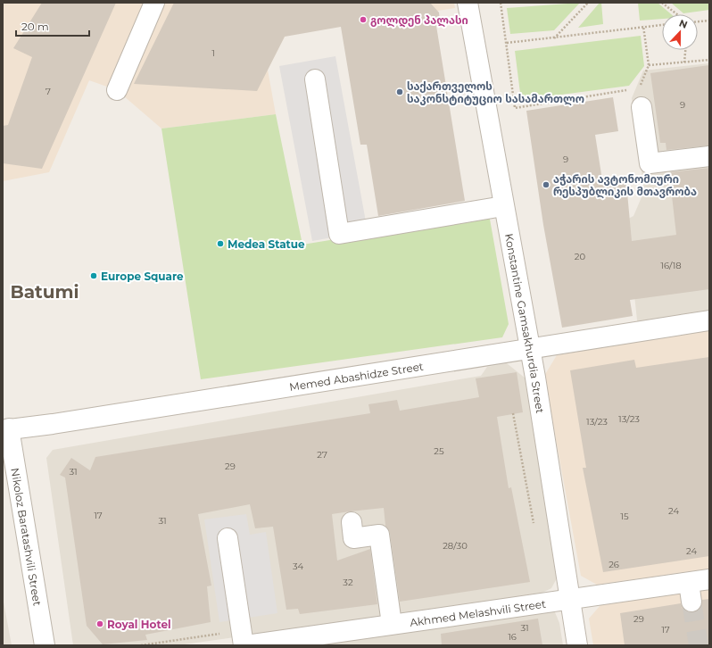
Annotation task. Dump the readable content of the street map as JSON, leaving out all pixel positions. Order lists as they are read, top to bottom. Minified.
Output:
{"streets":{"street":["Konstantine Gamsakhurdia Street","Memed Abashidze Street","Nikoloz Baratashvili Street","Akhmed Melashvili Street"]},"crossings":[["Konstantine Gamsakhurdia Street","Memed Abashidze Street"],["Konstantine Gamsakhurdia Street","Akhmed Melashvili Street"],["Memed Abashidze Street","Nikoloz Baratashvili Street"]],"districts":["Batumi"],"places":["გოლდენ პალასი","საქართველოს საკონსტიტუციო სასამართლო","აჭარის ავტონომიური რესპუბლიკის მთავრობა","Medea Statue","Europe Square","Royal Hotel"],"house_numbers":["1","7","9","9","20","16/18","13/23","13/23","25","27","29","31","24","17","15","31","28/30","24","26","34","32","29","31","17","16"],"scale_bar":"20 m","north":"top"}
